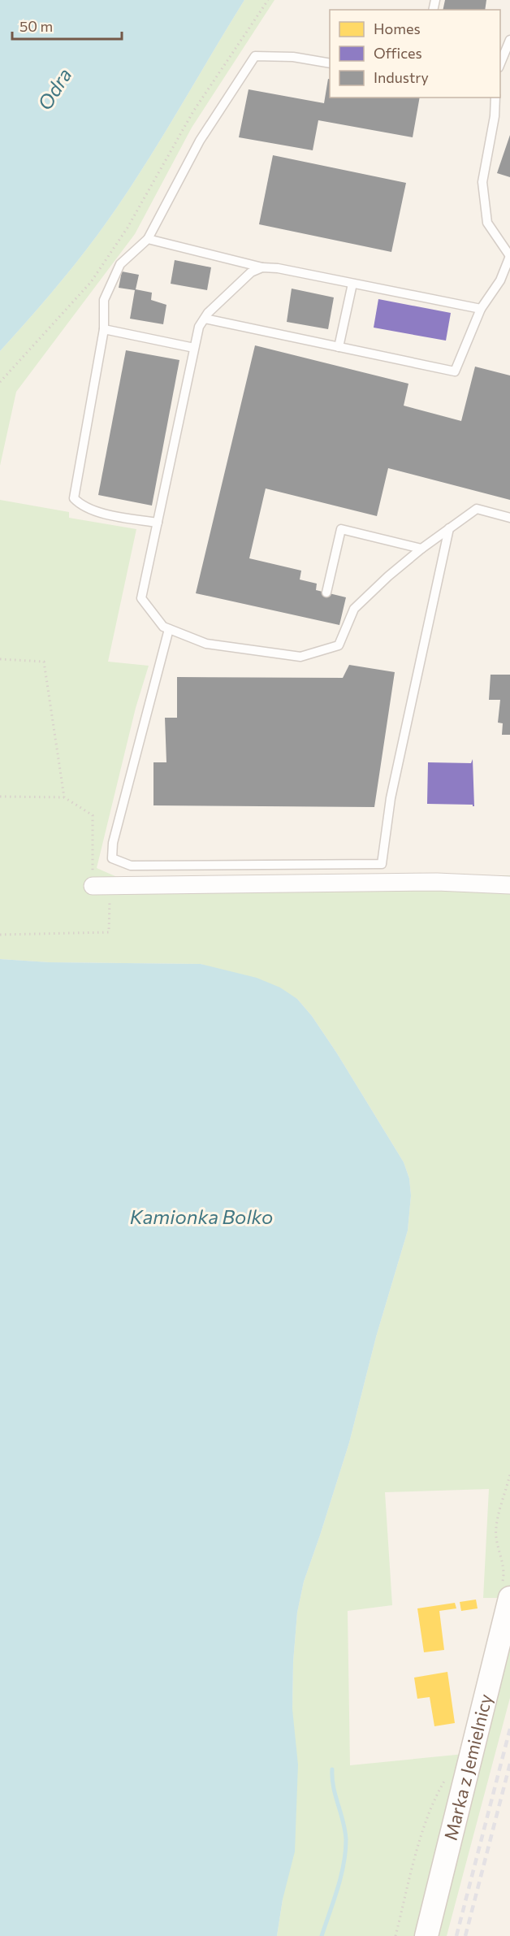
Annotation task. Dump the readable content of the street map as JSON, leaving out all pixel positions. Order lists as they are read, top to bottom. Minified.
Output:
{"streets":{"main road":["Marka z Jemielnicy"]},"water":["Odra","Kamionka Bolko"],"legend":["Homes","Offices","Industry"],"scale_bar":"50 m"}
